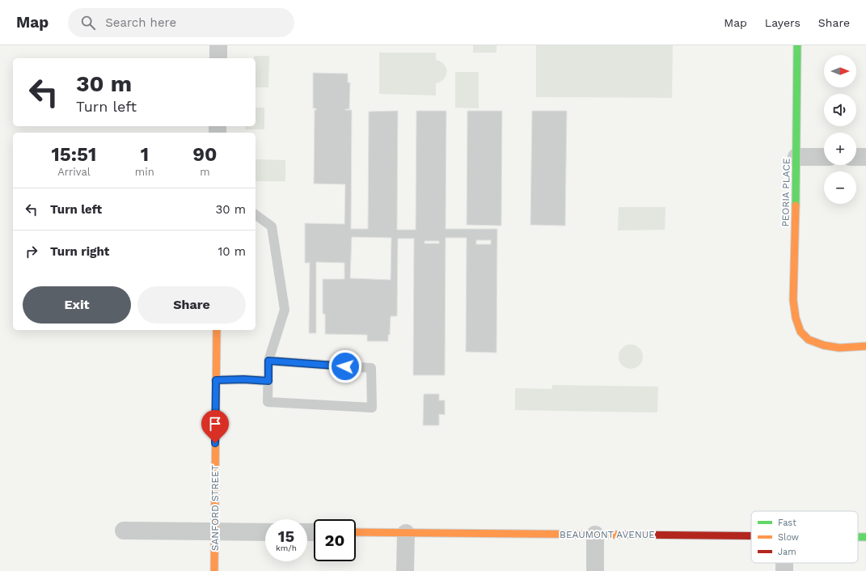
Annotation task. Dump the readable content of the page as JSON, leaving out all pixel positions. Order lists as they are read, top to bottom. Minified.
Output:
{"streets":{"street":["PEORIA PLACE","SANFORD STREET","BEAUMONT AVENUE"]},"legend":["Fast","Slow","Jam"],"north":"right","page":{"header":"Map","search":"Search here","nav":["Map","Layers","Share"],"map_buttons":["+","−"],"turn":["30 m","Turn left"],"eta":["15:51","Arrival","1","min","90","m"],"list":[{"name":"Turn left","value":"30 m"},{"name":"Turn right","value":"10 m"}],"buttons":["Exit","Share"],"speed":"15 km/h","limit":"20"}}
